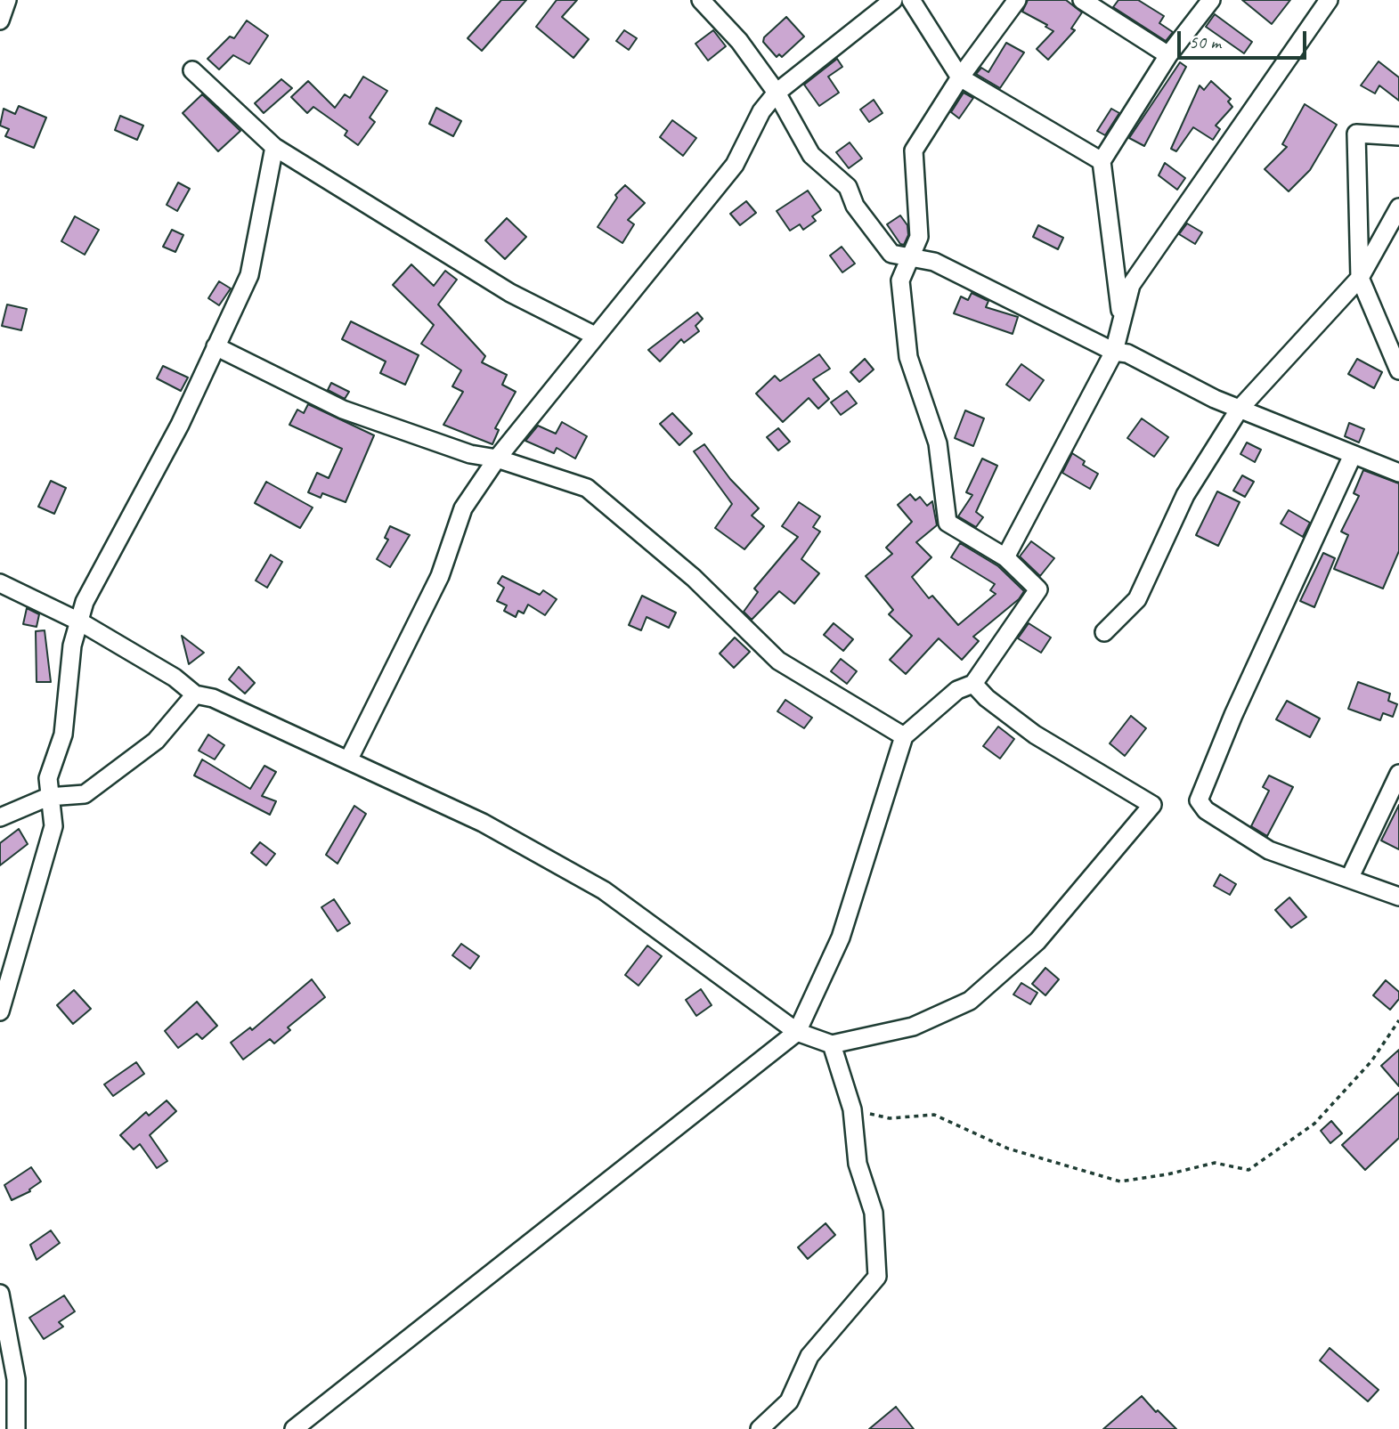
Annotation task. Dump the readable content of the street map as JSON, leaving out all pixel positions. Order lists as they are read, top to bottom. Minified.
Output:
{"scale_bar":"50 m"}
